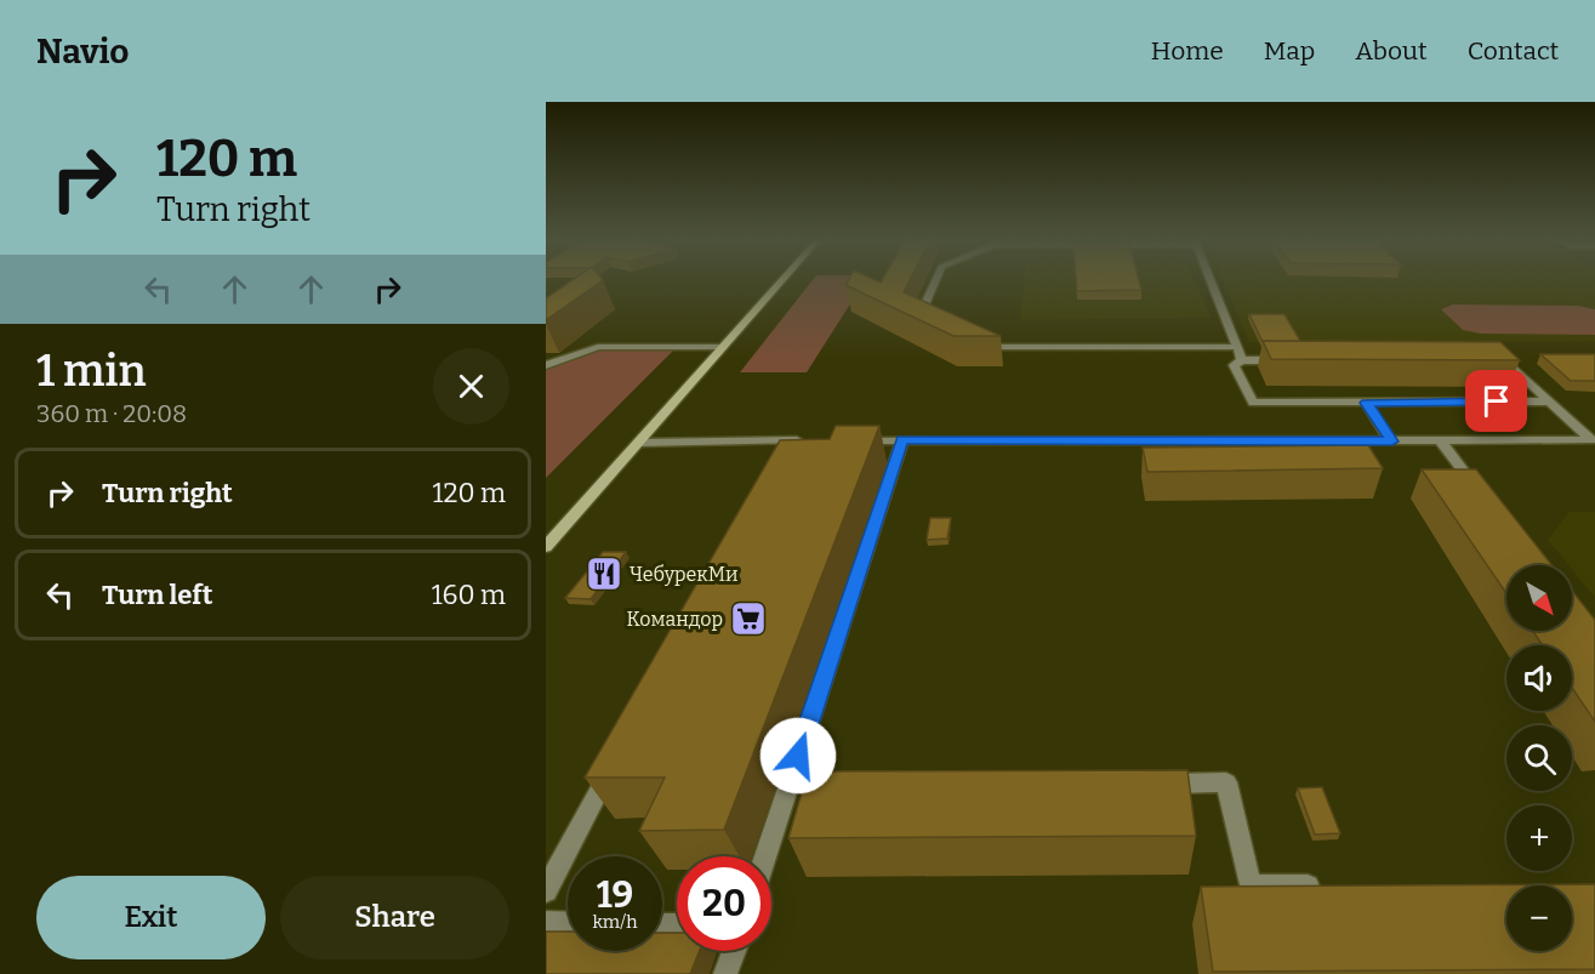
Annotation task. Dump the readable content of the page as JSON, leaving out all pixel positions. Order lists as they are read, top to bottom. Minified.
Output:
{"places":{"restaurant":["ЧебурекМи"],"supermarket":["Командор"]},"north":"bottom right","page":{"header":"Navio","nav":["Home","Map","About","Contact"],"turn":["120 m","Turn right"],"heading":["1 min","360 m · 20:08"],"list":[{"name":"Turn right","value":"120 m"},{"name":"Turn left","value":"160 m"}],"map_buttons":["+","−"],"speed":"19 km/h","limit":"20","buttons":["Exit","Share"]}}
